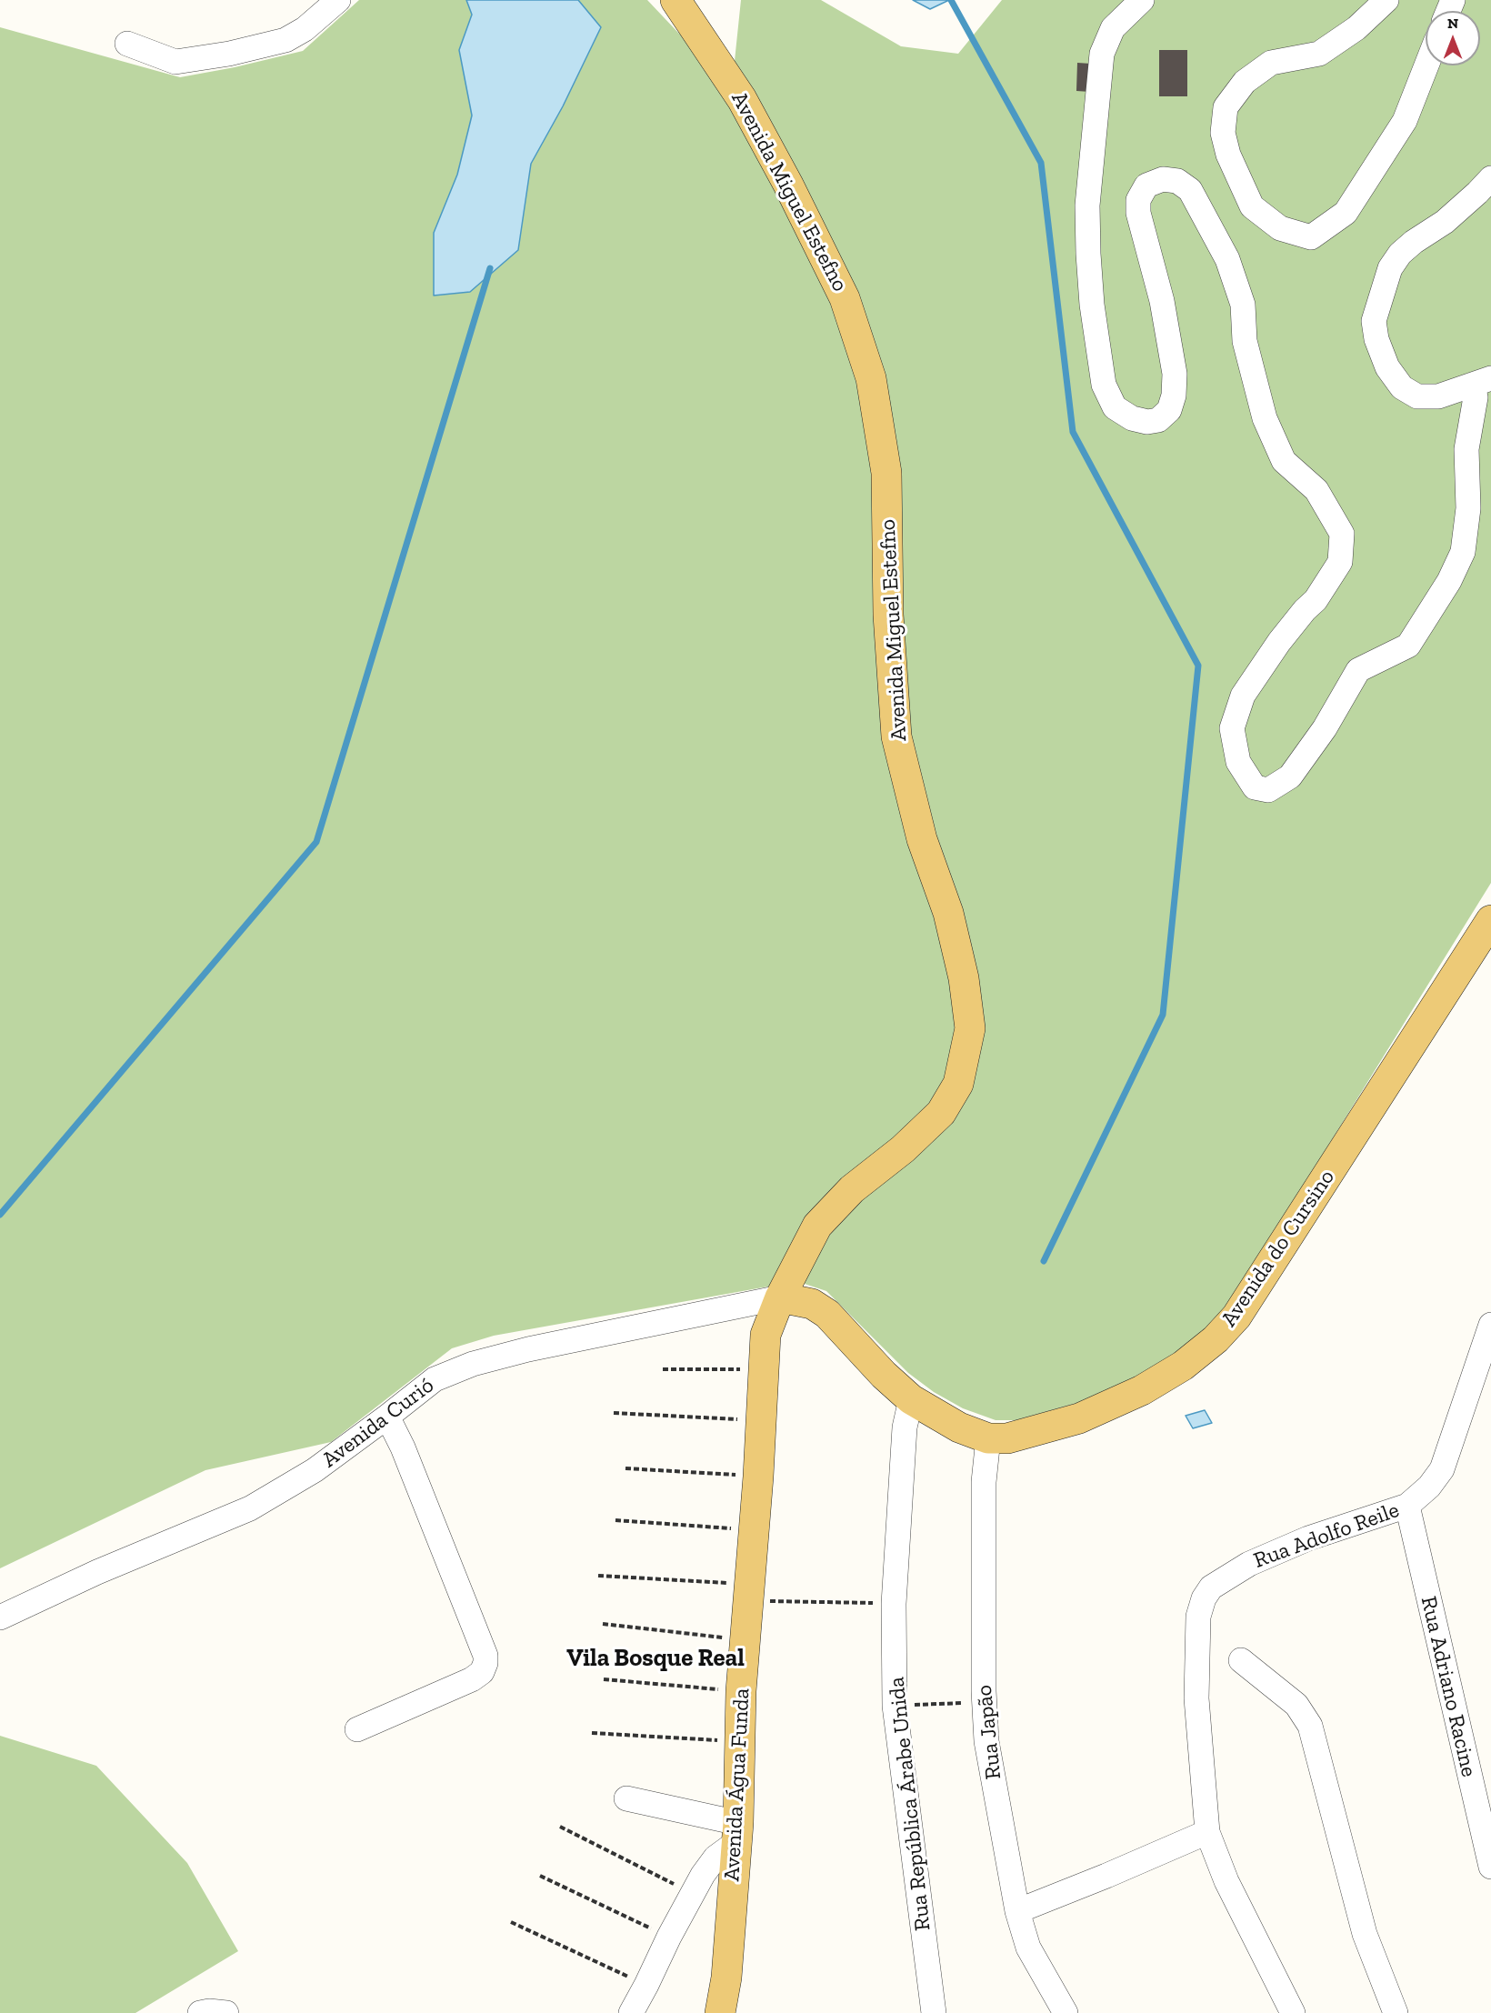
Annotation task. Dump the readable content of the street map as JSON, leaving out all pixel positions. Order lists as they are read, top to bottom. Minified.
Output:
{"streets":{"main road":["Avenida Miguel Estefno","Avenida do Cursino","Avenida Água Funda"],"street":["Avenida Curió","Rua Adolfo Reile","Rua Adriano Racine","Rua Japão","Rua República Árabe Unida"]},"crossings":[["Avenida Miguel Estefno","Avenida do Cursino"],["Avenida Miguel Estefno","Avenida Curió"],["Avenida Miguel Estefno","Avenida Água Funda"],["Avenida do Cursino","Avenida Curió"],["Avenida do Cursino","Rua Japão"],["Avenida do Cursino","Avenida Água Funda"],["Avenida do Cursino","Rua República Árabe Unida"],["Avenida Curió","Avenida Água Funda"],["Rua Adolfo Reile","Rua Adriano Racine"]],"districts":["Vila Bosque Real"],"north":"top"}
